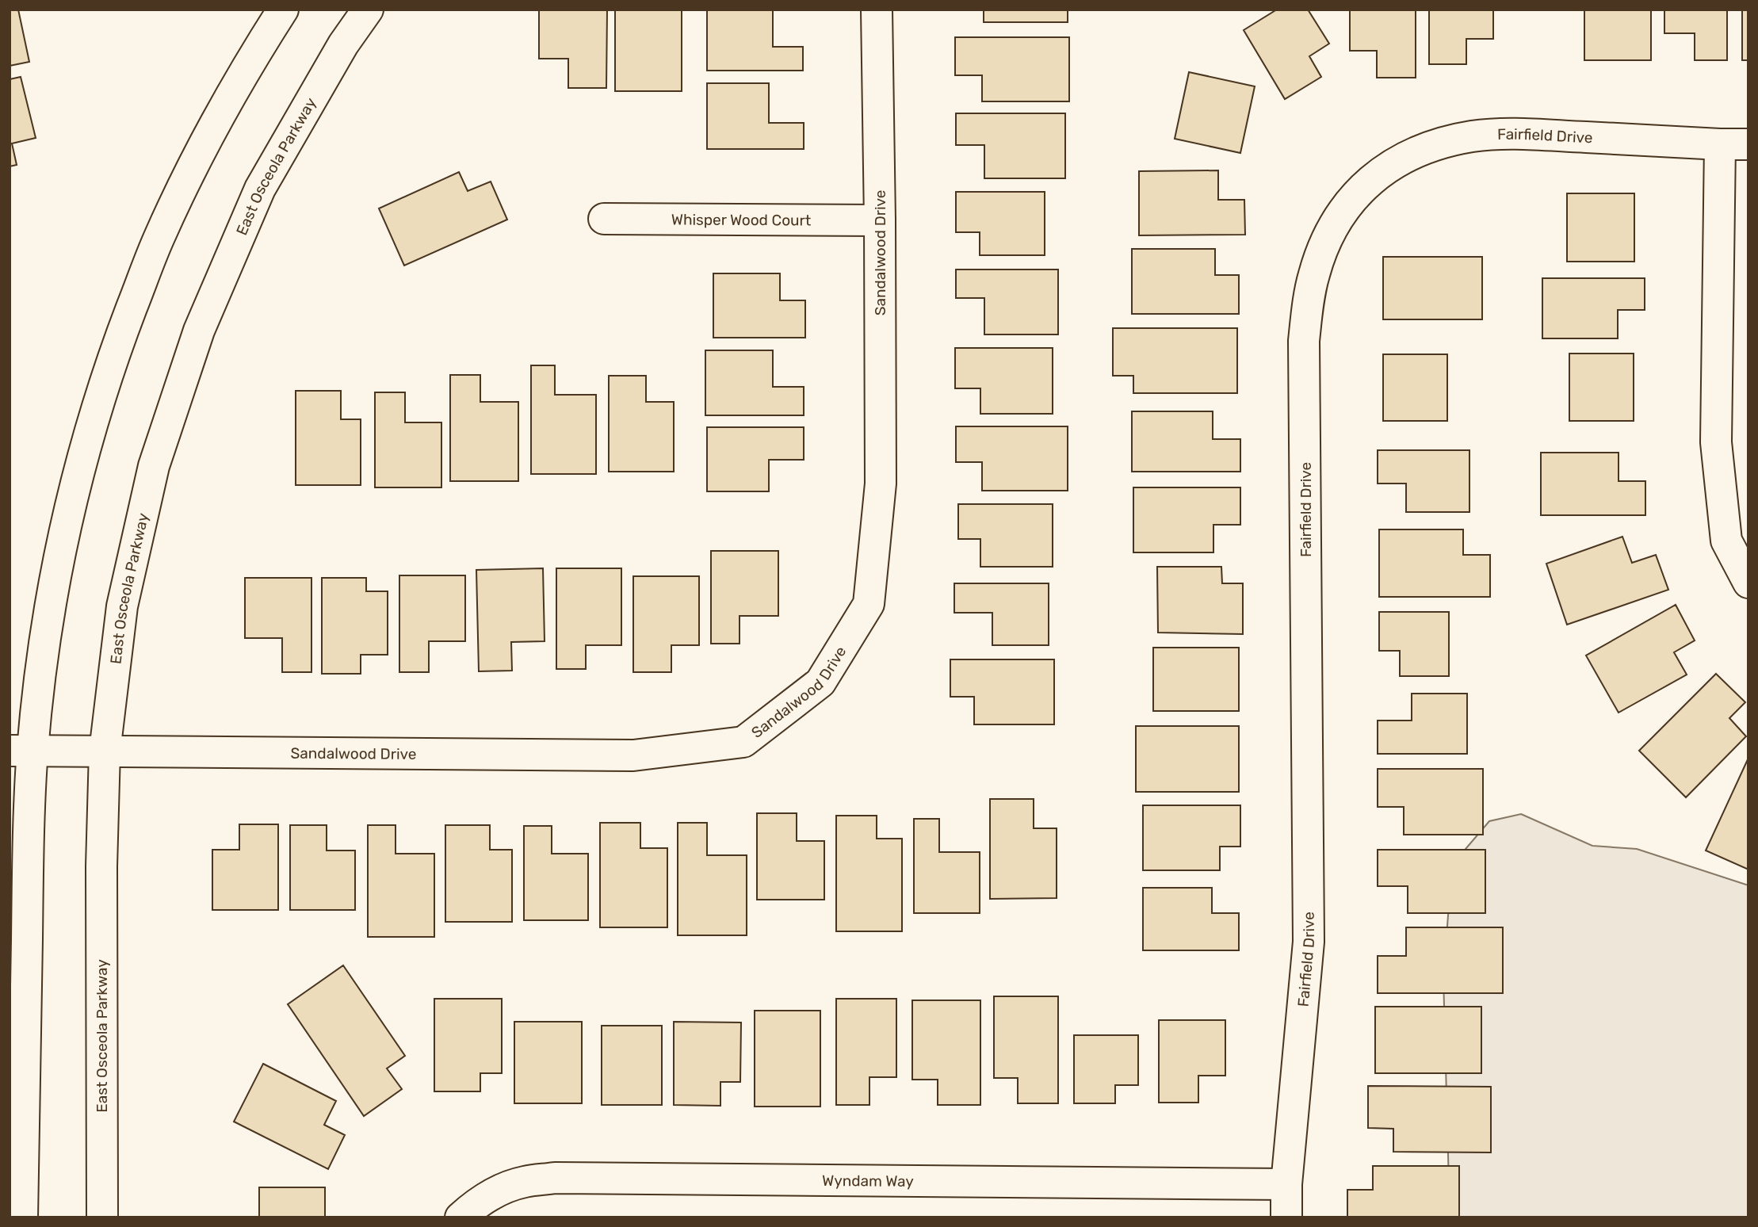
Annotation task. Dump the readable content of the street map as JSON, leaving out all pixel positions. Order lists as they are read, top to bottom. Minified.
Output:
{"streets":{"street":["Fairfield Drive","East Osceola Parkway","Whisper Wood Court","Sandalwood Drive","Wyndam Way"]},"crossings":[["Fairfield Drive","Wyndam Way"],["East Osceola Parkway","Sandalwood Drive"],["Whisper Wood Court","Sandalwood Drive"]]}
